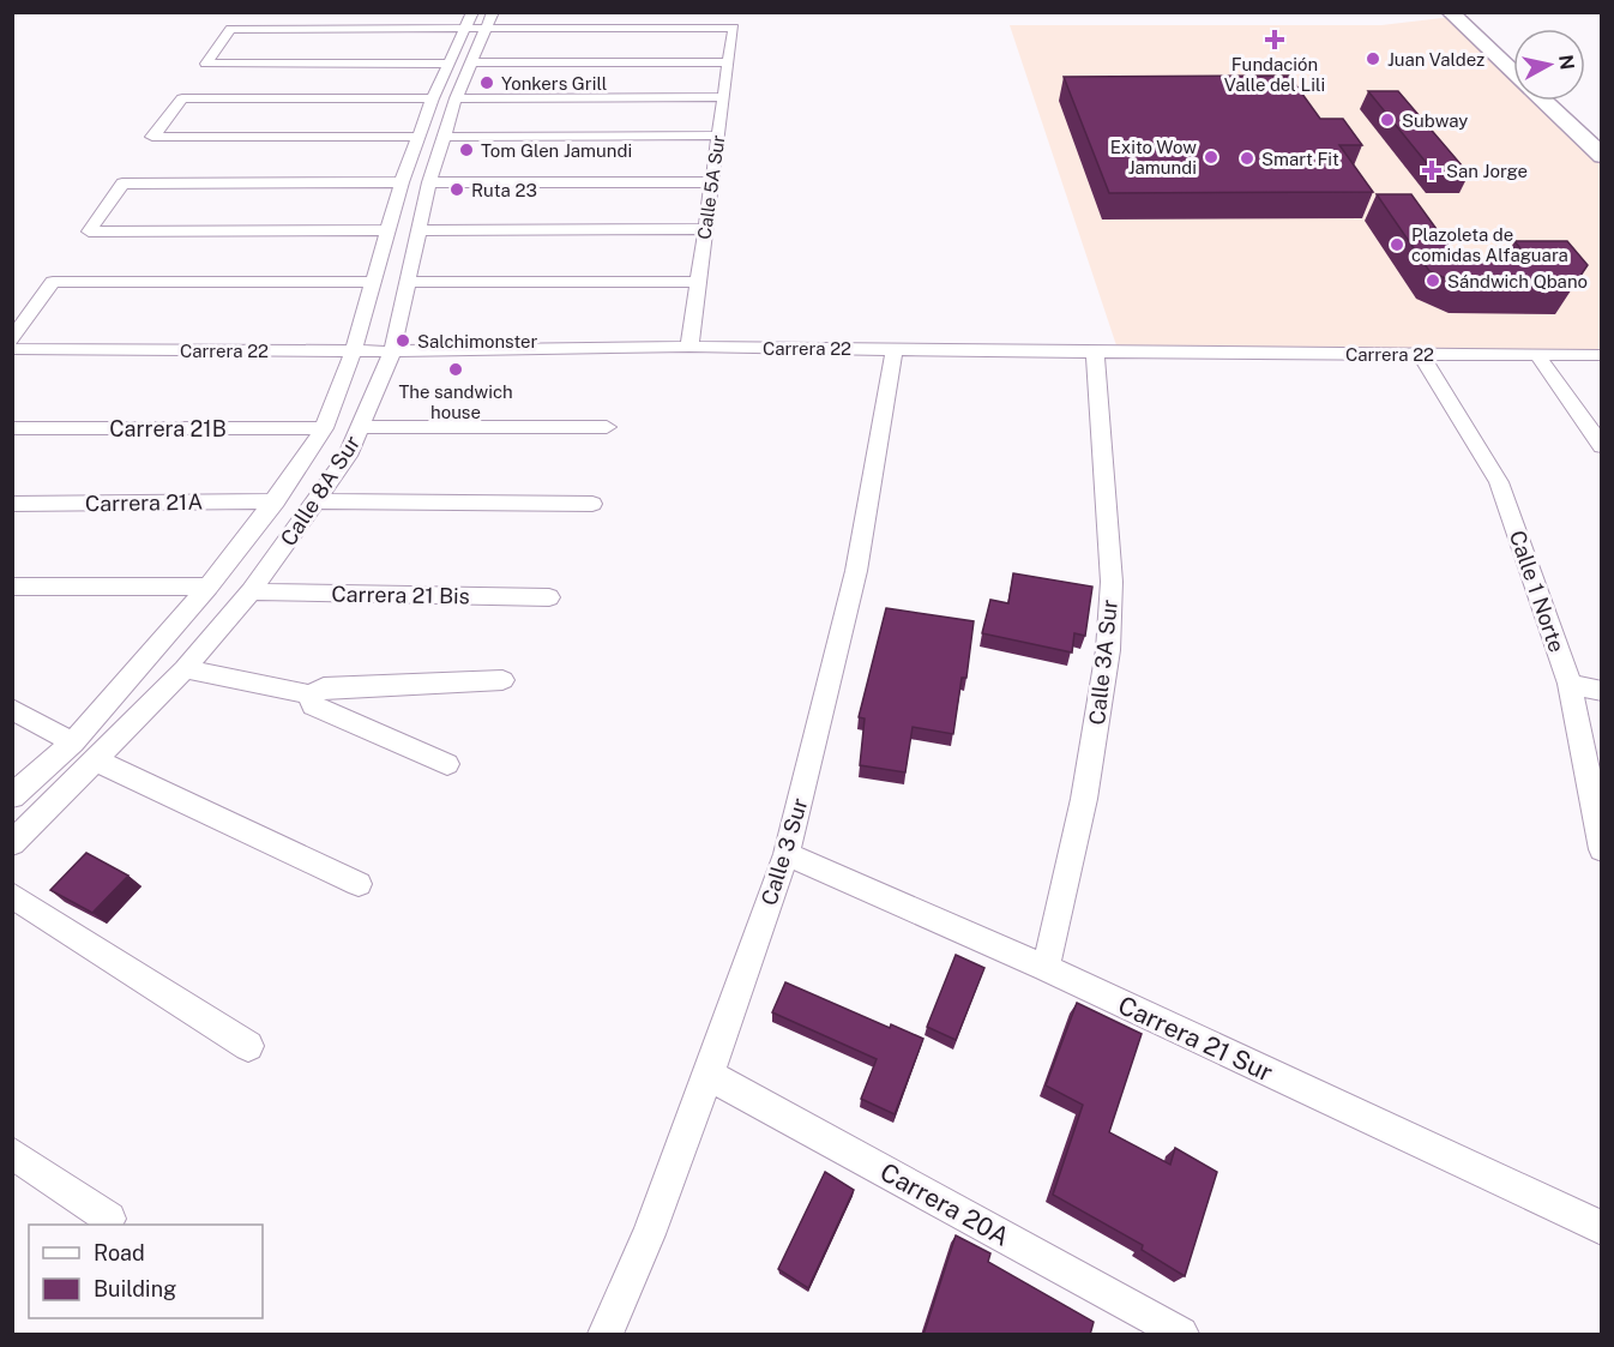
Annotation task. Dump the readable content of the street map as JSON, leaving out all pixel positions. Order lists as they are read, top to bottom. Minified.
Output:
{"streets":{"street":["Calle 5A Sur","Carrera 22","Carrera 21B","Calle 8A Sur","Carrera 21A","Calle 1 Norte","Carrera 21 Bis","Calle 3A Sur","Calle 3 Sur","Carrera 21 Sur","Carrera 20A"]},"crossings":[["Calle 5A Sur","Carrera 22"],["Calle 5A Sur","Calle 8A Sur"],["Carrera 22","Calle 8A Sur"],["Carrera 22","Calle 1 Norte"],["Carrera 22","Calle 3A Sur"],["Carrera 22","Calle 3 Sur"],["Carrera 21B","Calle 8A Sur"],["Calle 8A Sur","Carrera 21A"],["Calle 8A Sur","Carrera 21 Bis"],["Calle 3A Sur","Carrera 21 Sur"],["Calle 3 Sur","Carrera 21 Sur"],["Calle 3 Sur","Carrera 20A"]],"places":{"health":["Fundación Valle del Lili","San Jorge"],"other":["Juan Valdez","Yonkers Grill","Subway","Tom Glen Jamundi","Exito Wow Jamundi","Smart Fit","Ruta 23","Plazoleta de comidas Alfaguara","Sándwich Qbano","Salchimonster","The sandwich house"]},"legend":["Road","Building"],"north":"right"}
